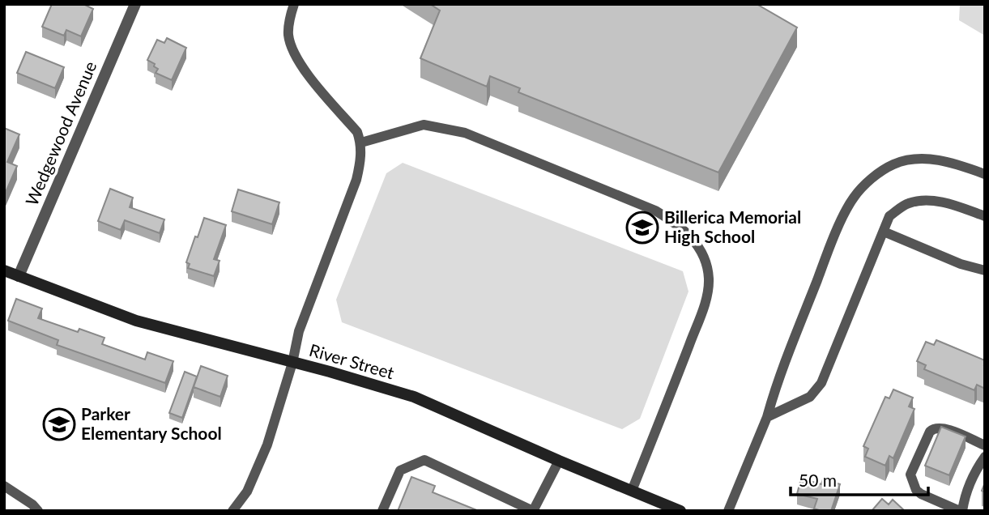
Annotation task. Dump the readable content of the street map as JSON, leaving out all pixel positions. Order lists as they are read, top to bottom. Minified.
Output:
{"streets":{"main road":["River Street"],"street":["Wedgewood Avenue"]},"crossings":[["Wedgewood Avenue","River Street"]],"places":{"school or university":["Billerica Memorial High School","Parker Elementary School"]},"scale_bar":"50 m"}
